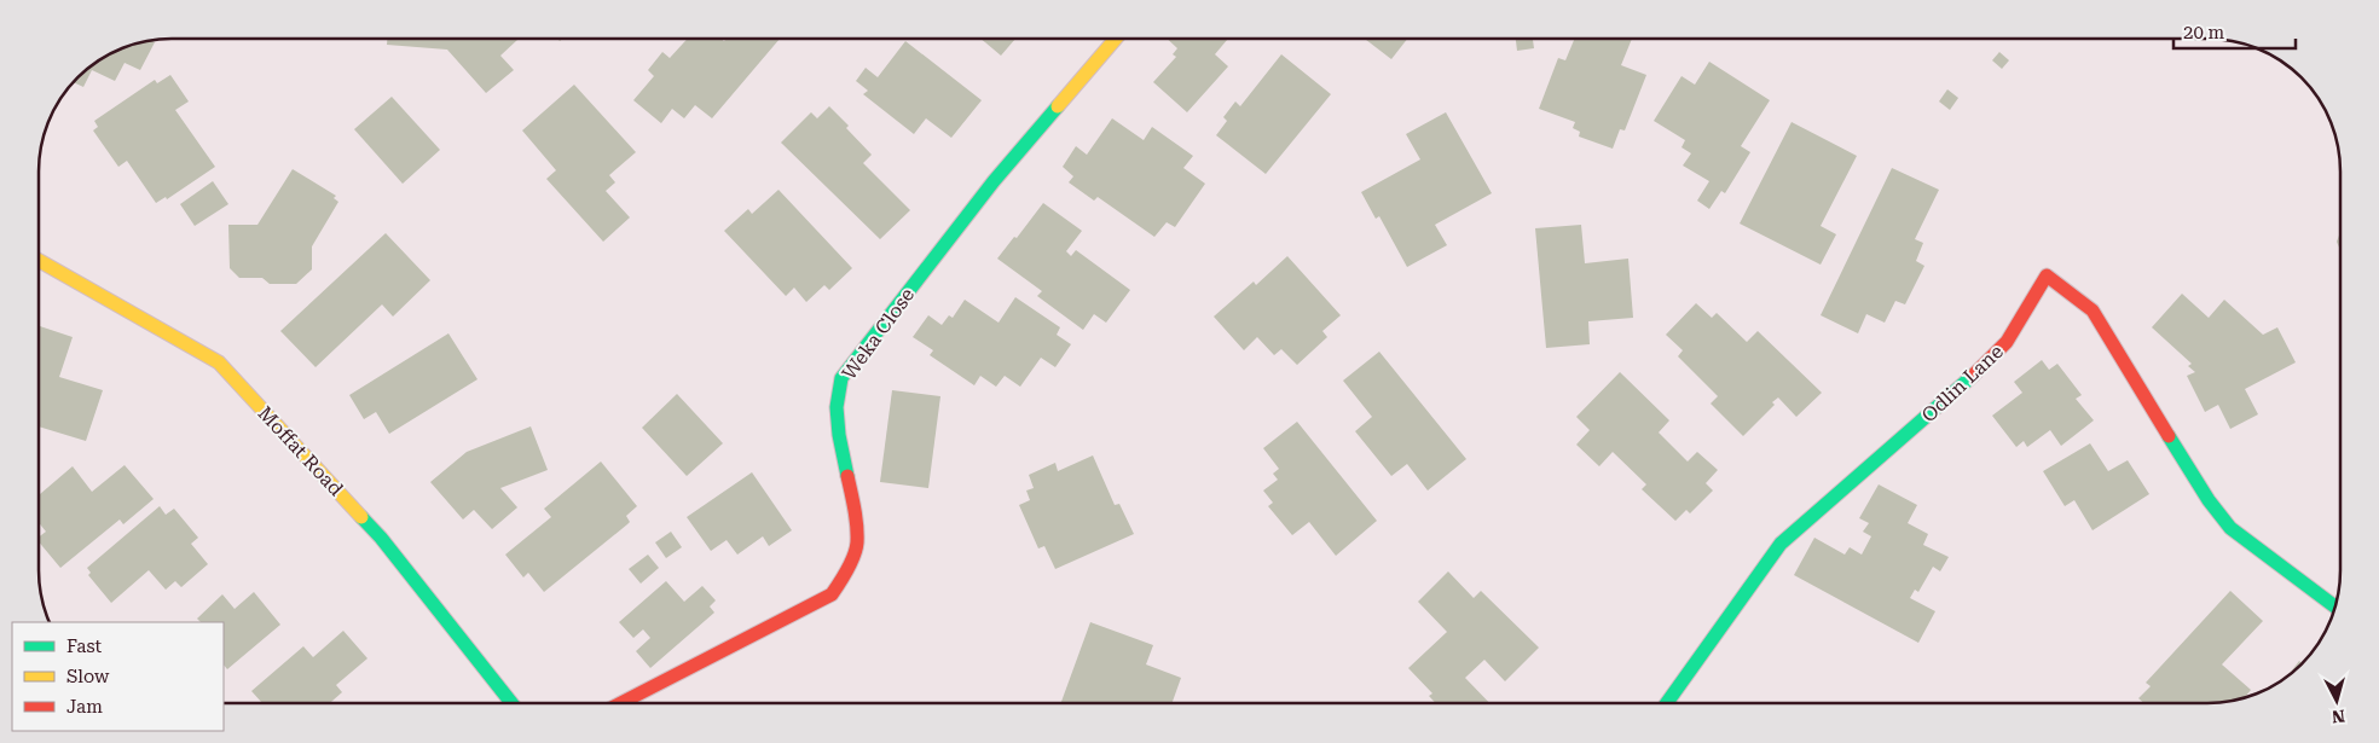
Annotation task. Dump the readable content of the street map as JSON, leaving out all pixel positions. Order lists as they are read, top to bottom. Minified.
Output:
{"streets":{"street":["Weka Close","Odlin Lane","Moffat Road"]},"legend":["Fast","Slow","Jam"],"scale_bar":"20 m","north":"bottom"}
